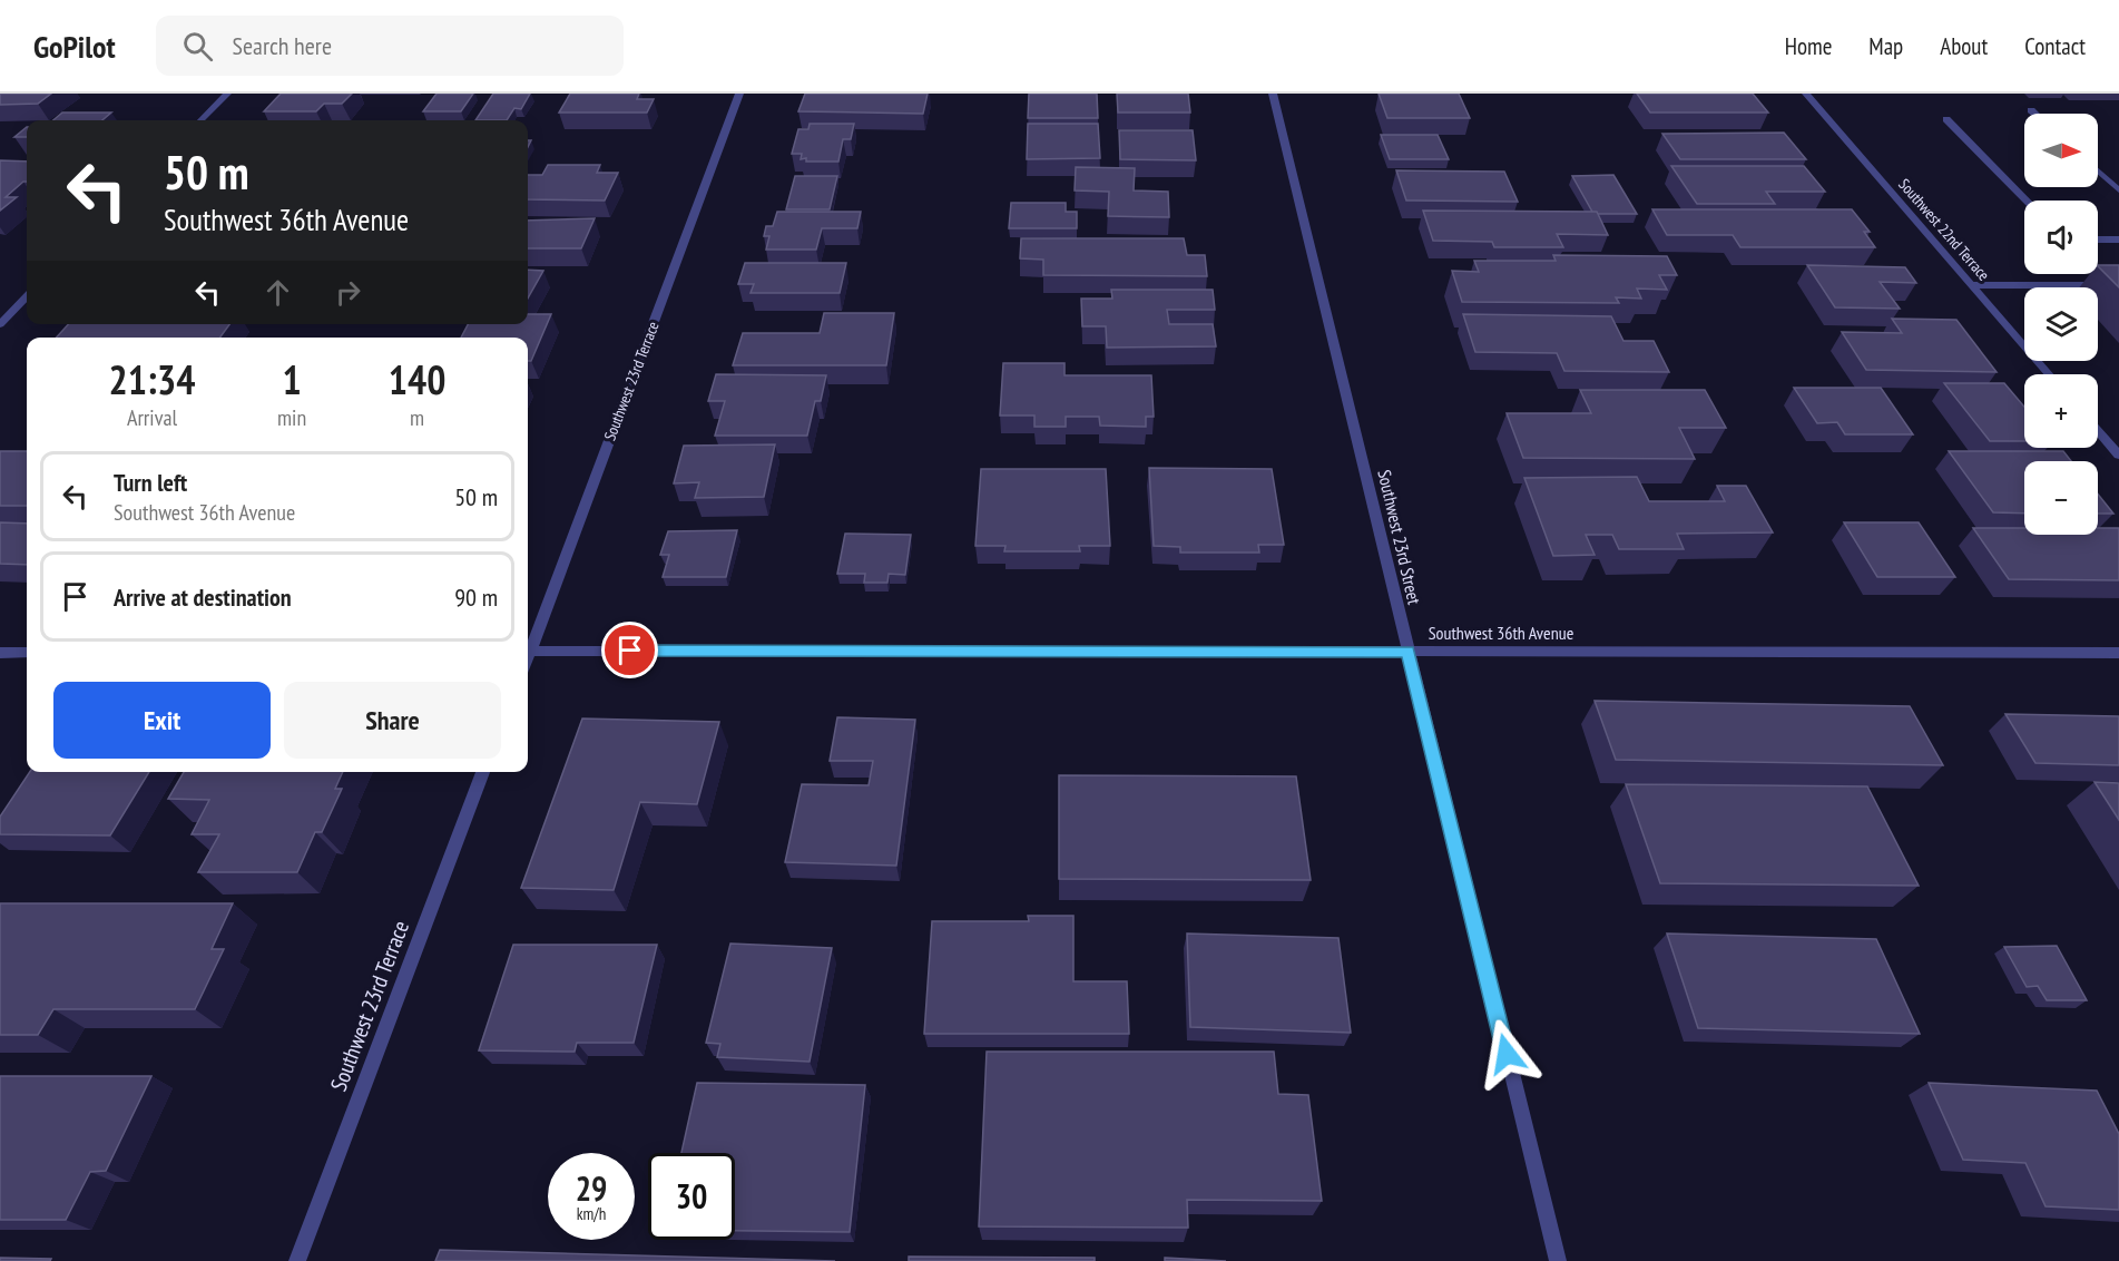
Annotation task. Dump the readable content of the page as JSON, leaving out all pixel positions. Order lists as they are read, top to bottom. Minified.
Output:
{"streets":{"street":["Southwest 22nd Terrace","Southwest 23rd Terrace","Southwest 23rd Street","Southwest 36th Avenue"]},"crossings":[["Southwest 23rd Street","Southwest 36th Avenue"]],"north":"right","page":{"header":"GoPilot","search":"Search here","nav":["Home","Map","About","Contact"],"map_buttons":["+","−"],"turn":["50 m","Southwest 36th Avenue"],"eta":["21:34","Arrival","1","min","140","m"],"list":[{"name":"Turn left","note":"Southwest 36th Avenue","value":"50 m"},{"name":"Arrive at destination","value":"90 m"}],"buttons":["Exit","Share"],"speed":"29 km/h","limit":"30"}}
